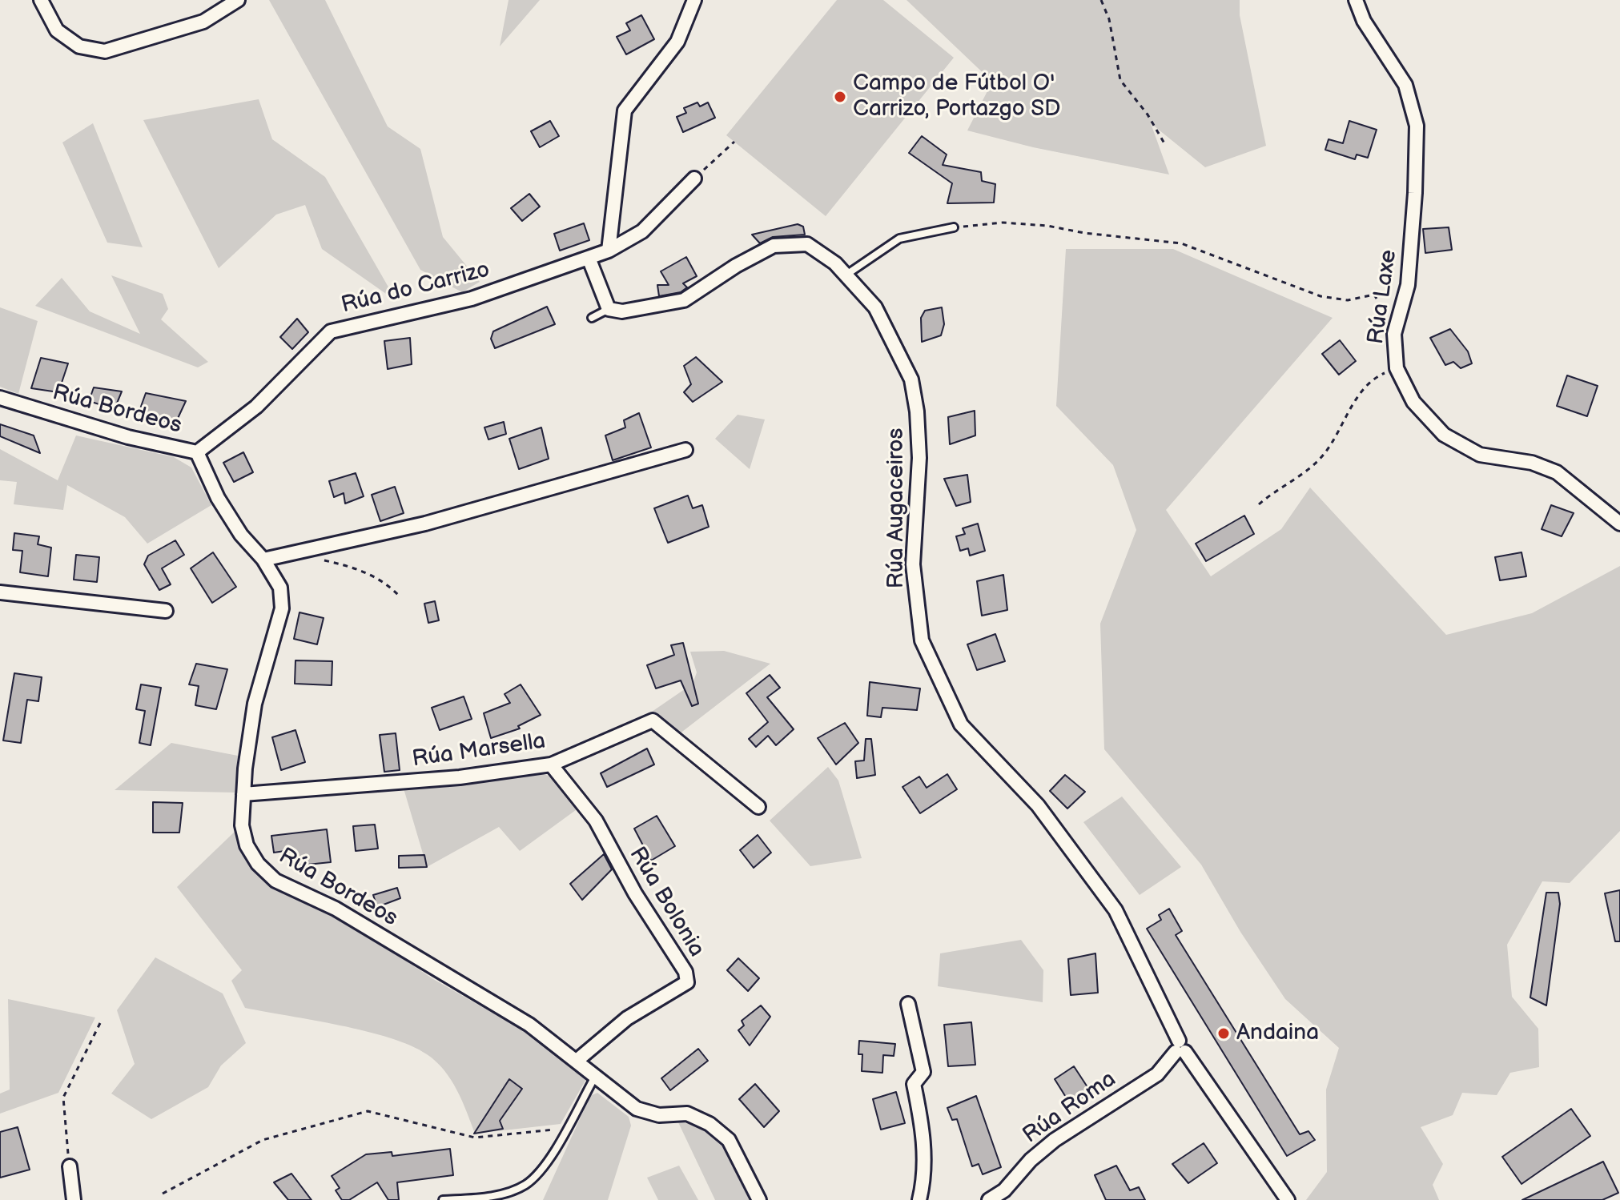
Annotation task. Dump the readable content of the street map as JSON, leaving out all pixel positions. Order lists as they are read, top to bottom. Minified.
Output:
{"streets":{"street":["Rúa do Carrizo","Rúa Laxe","Rúa Bordeos","Rúa Augaceiros","Rúa Marsella","Rúa Bolonia","Rúa Roma"]},"crossings":[["Rúa do Carrizo","Rúa Bordeos"],["Rúa Bordeos","Rúa Marsella"],["Rúa Bordeos","Rúa Bolonia"],["Rúa Augaceiros","Rúa Roma"],["Rúa Marsella","Rúa Bolonia"]],"places":["Campo de Fútbol O' Carrizo, Portazgo SD","Andaina"]}
